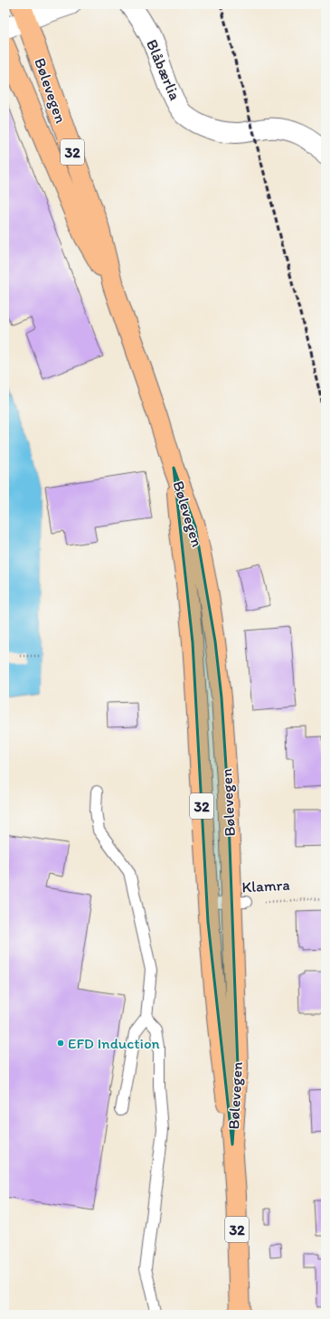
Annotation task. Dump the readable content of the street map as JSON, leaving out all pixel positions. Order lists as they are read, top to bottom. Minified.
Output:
{"streets":{"main road":["Bølevegen","32"],"street":["Blåbærlia"],"lane":["Klamra"]},"crossings":[["Bølevegen","Klamra"]],"places":["EFD Induction"]}
